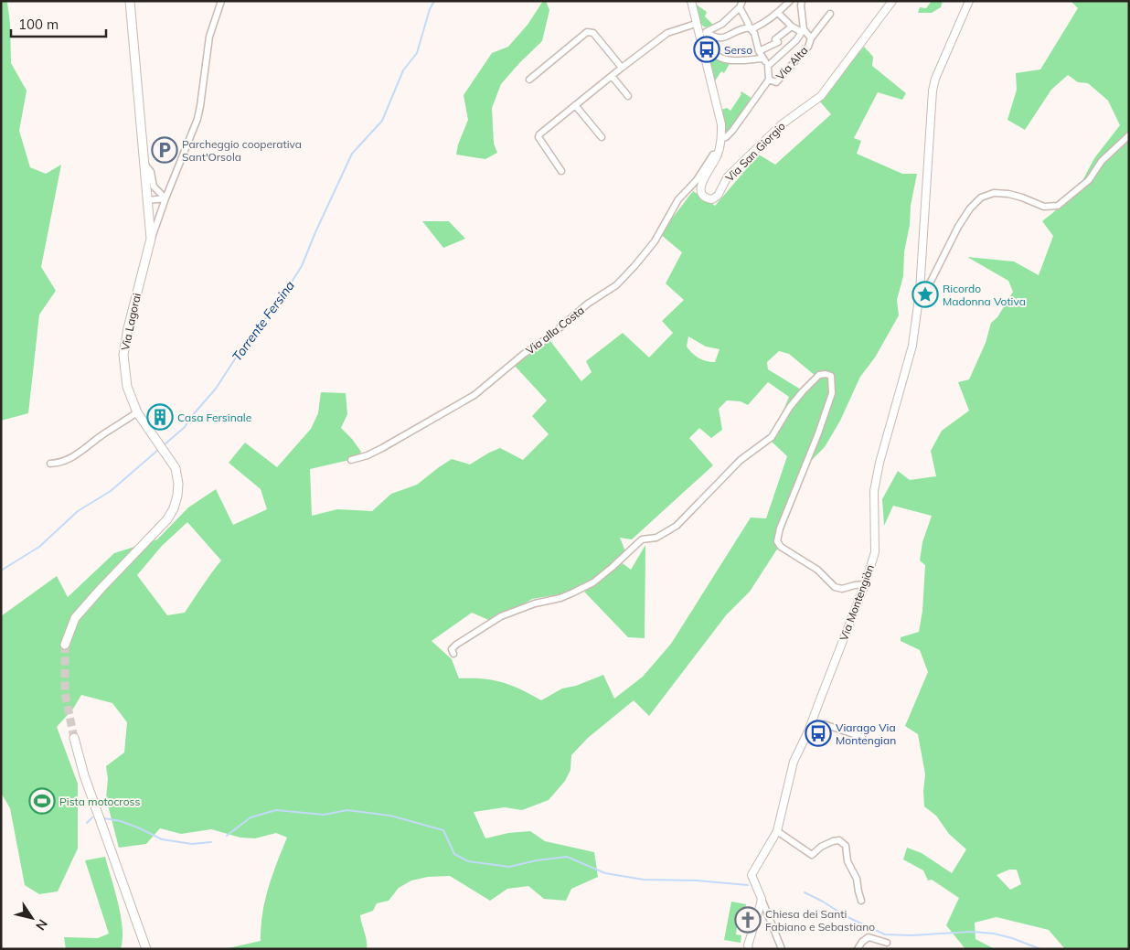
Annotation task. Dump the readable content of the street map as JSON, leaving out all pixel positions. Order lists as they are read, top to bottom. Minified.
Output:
{"streets":{"main road":["Via Lagorai"],"street":["Via Alta","Via San Giorgio","Via alla Costa","Via Montengiàn"]},"crossings":[["Via San Giorgio","Via alla Costa"]],"water":["Torrente Fersina"],"places":{"bus stop":["Serso","Viarago Via Montengian"],"parking":["Parcheggio cooperativa Sant'Orsola"],"place":["Ricordo Madonna Votiva"],"building":["Casa Fersinale"],"sports":["Pista motocross"],"church":["Chiesa dei Santi Fabiano e Sebastiano"]},"scale_bar":"100 m","north":"bottom right"}
